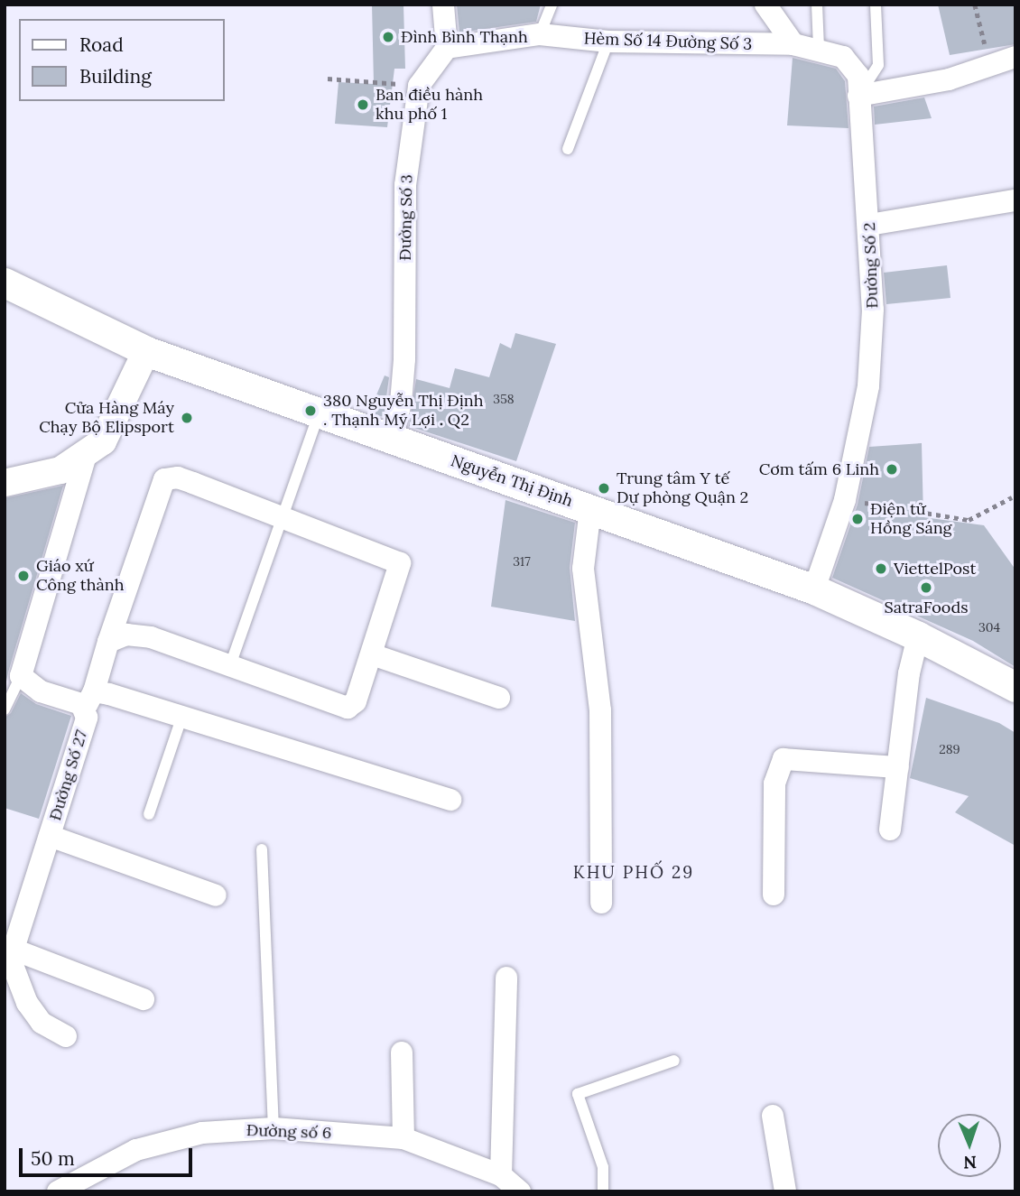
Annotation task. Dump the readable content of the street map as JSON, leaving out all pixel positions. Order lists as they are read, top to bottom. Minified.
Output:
{"streets":{"main road":["Nguyễn Thị Định"],"street":["Hèm Số 14 Đường Số 3","Đường Số 3","Đường Số 2","Đường Số 27","Đường số 6"]},"crossings":[["Hèm Số 14 Đường Số 3","Đường Số 3"],["Hèm Số 14 Đường Số 3","Đường Số 2"],["Đường Số 3","Nguyễn Thị Định"],["Đường Số 2","Nguyễn Thị Định"]],"districts":["KHU PHỐ 29"],"places":["Đình Bình Thạnh","Ban điều hành khu phố 1","380 Nguyễn Thị Định . Thạnh Mỹ Lợi . Q2","Cửa Hàng Máy Chạy Bộ Elipsport","Cơm tấm 6 Linh","Trung tâm Y tế Dự phòng Quận 2","Điện tử Hồng Sáng","ViettelPost","Giáo xứ Công thành","SatraFoods"],"house_numbers":["358","317","304","289"],"legend":["Road","Building"],"scale_bar":"50 m","north":"bottom"}
